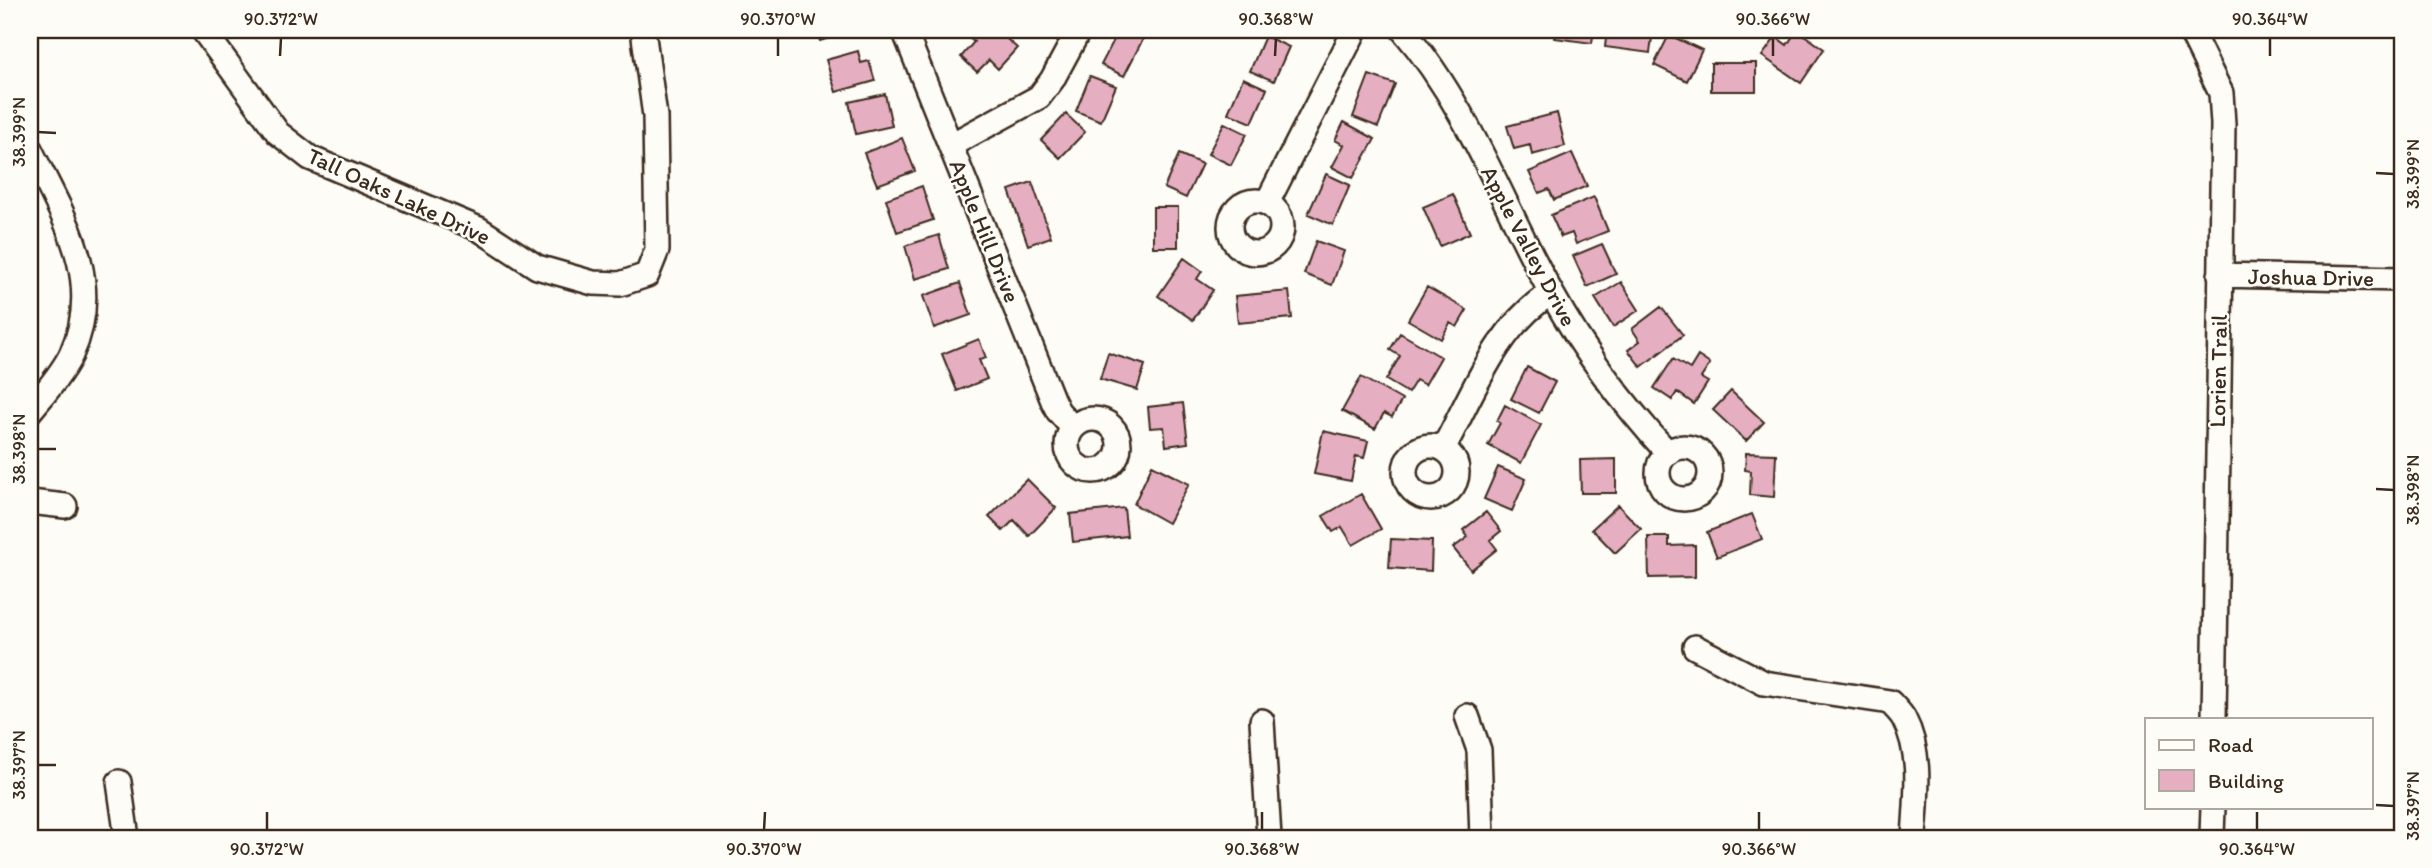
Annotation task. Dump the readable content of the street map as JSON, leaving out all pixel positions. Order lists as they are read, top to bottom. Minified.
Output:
{"streets":{"street":["Tall Oaks Lake Drive","Apple Hill Drive","Apple Valley Drive","Joshua Drive","Lorien Trail"]},"crossings":[["Joshua Drive","Lorien Trail"]],"legend":["Road","Building"],"coordinates":["90.372°W","90.370°W","90.368°W","90.366°W","90.364°W","38.399°N","38.398°N","38.397°N"]}
